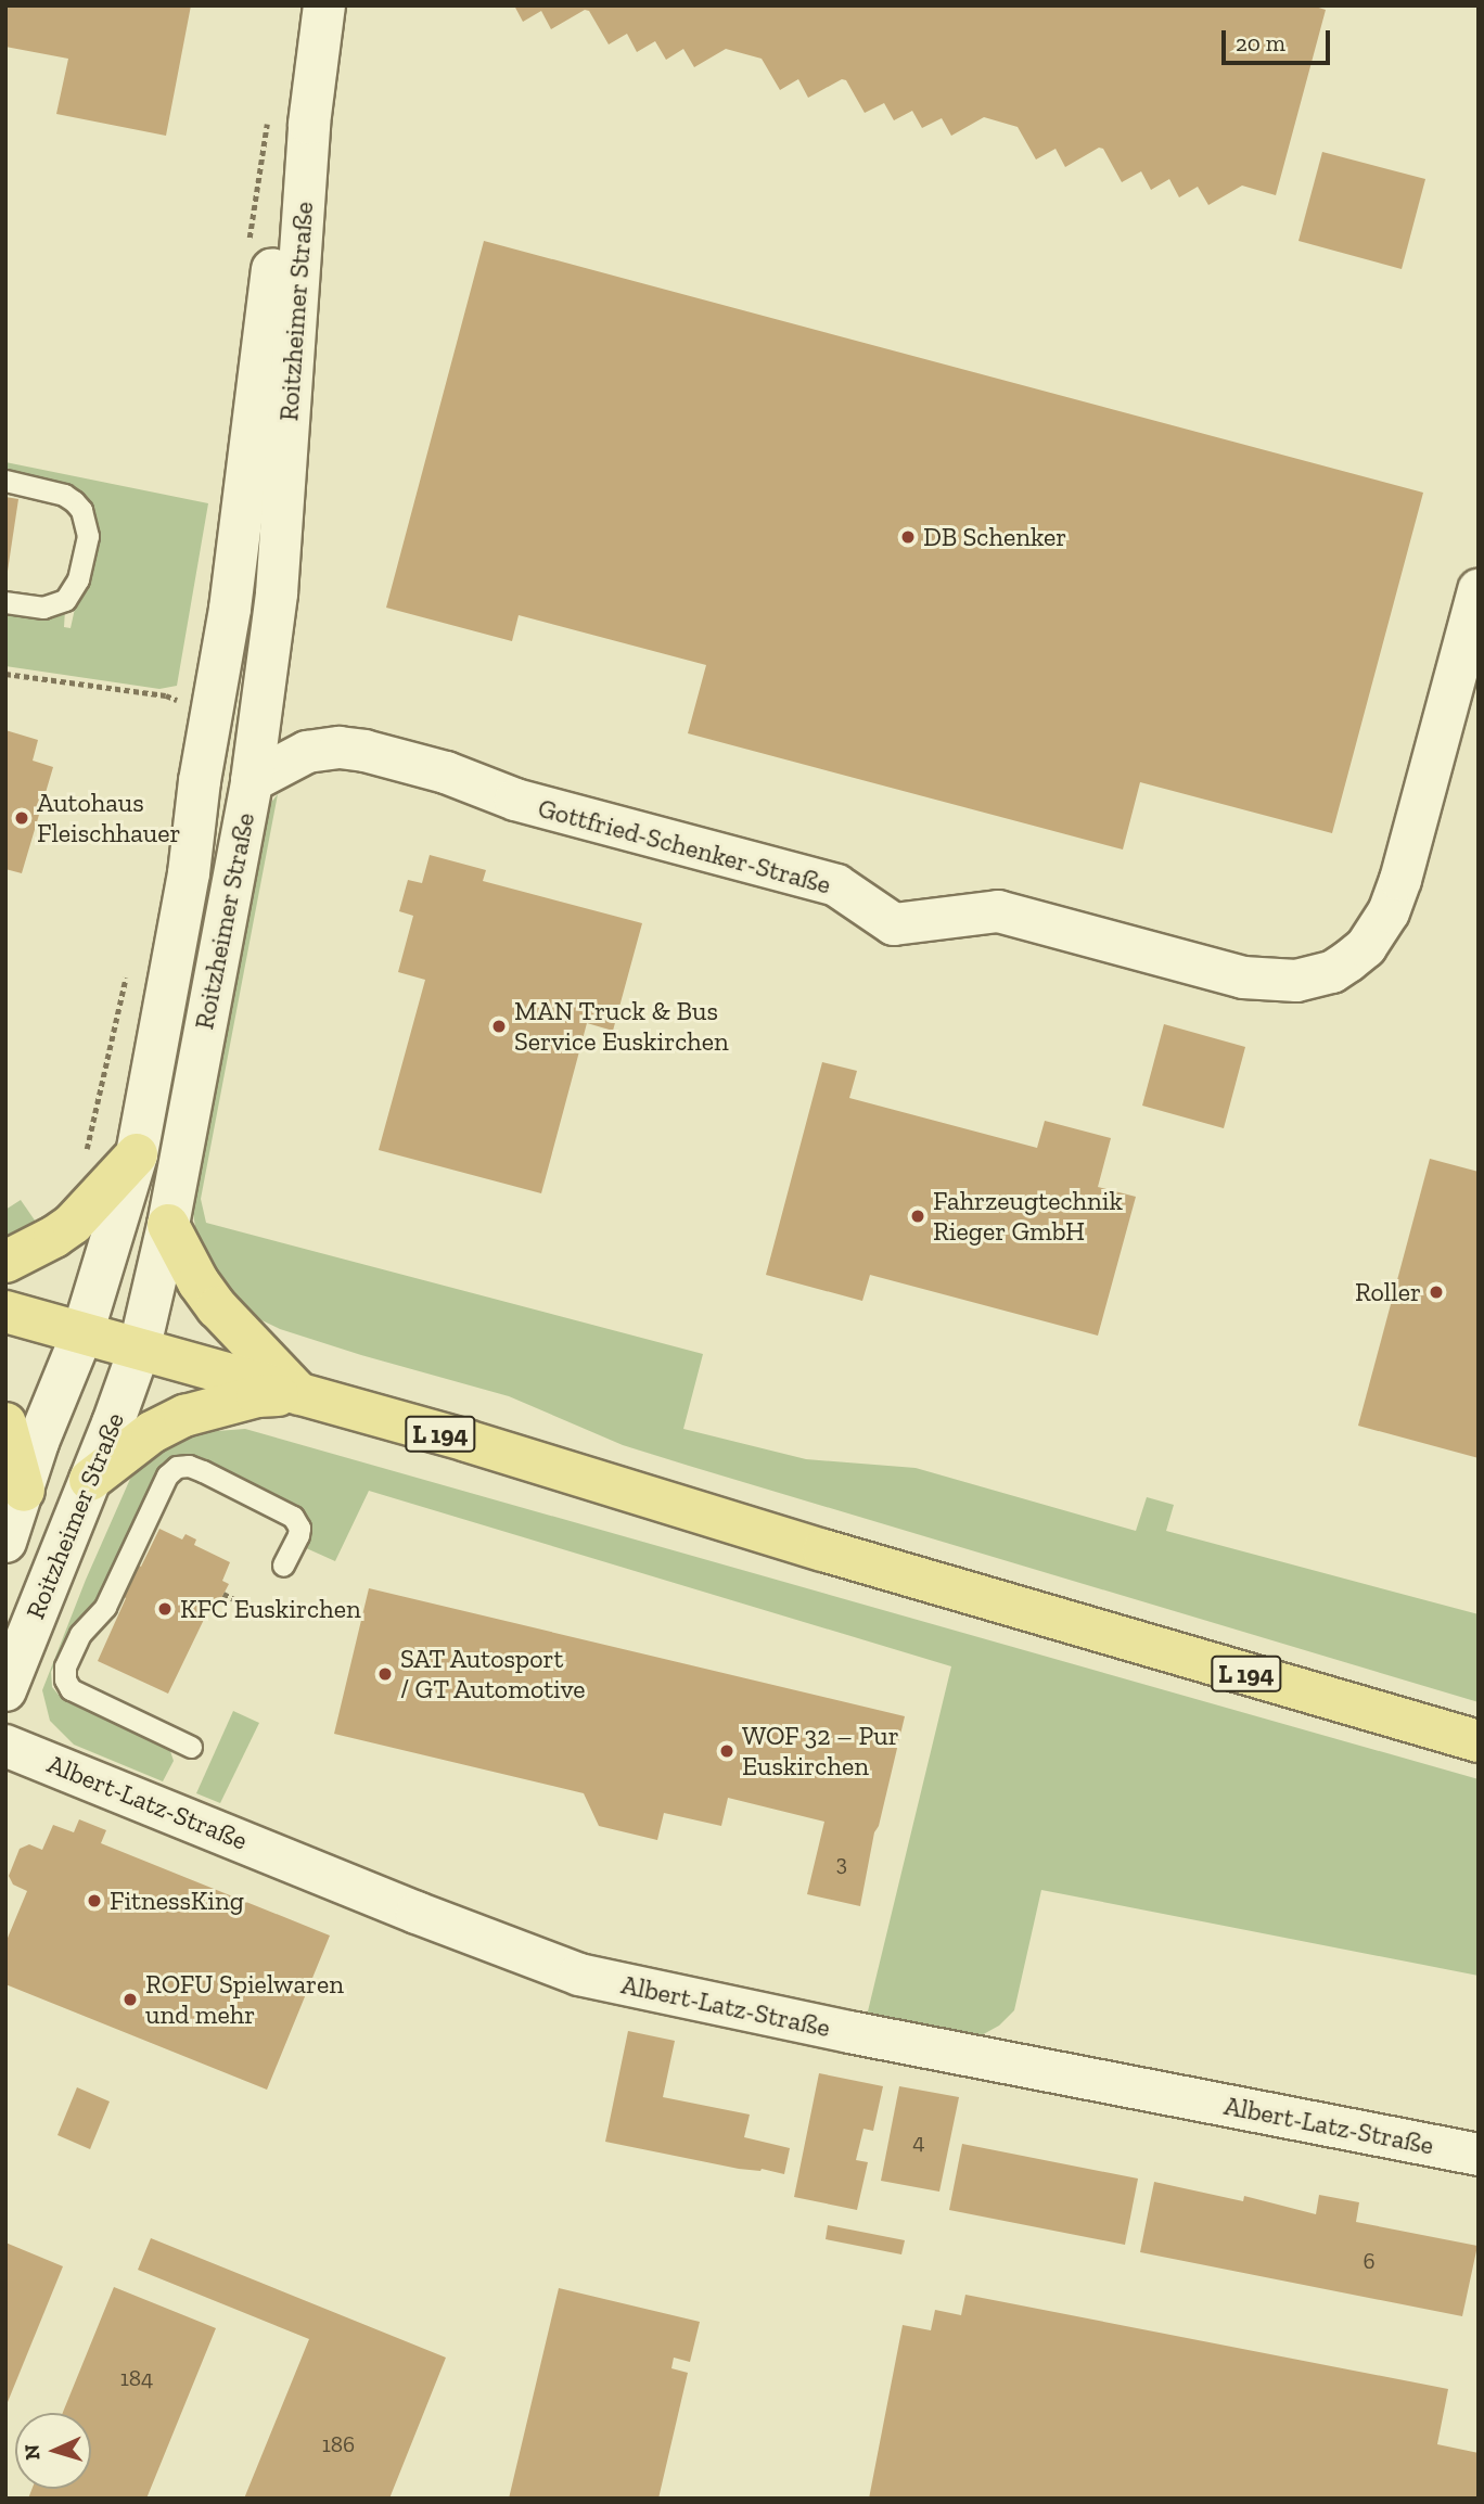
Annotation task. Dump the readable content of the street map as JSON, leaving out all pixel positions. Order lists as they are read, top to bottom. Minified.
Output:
{"streets":{"main road":["L 194"],"street":["Roitzheimer Straße","Gottfried-Schenker-Straße","Albert-Latz-Straße"]},"crossings":[["Roitzheimer Straße","Gottfried-Schenker-Straße"],["Roitzheimer Straße","L 194"]],"places":["DB Schenker","Autohaus Fleischhauer","MAN Truck & Bus Service Euskirchen","Fahrzeugtechnik Rieger GmbH","Roller","KFC Euskirchen","SAT Autosport / GT Automotive","WOF 32 – Pur Euskirchen","FitnessKing","ROFU Spielwaren und mehr"],"house_numbers":["3","4","6","184","186"],"scale_bar":"20 m","north":"left"}
